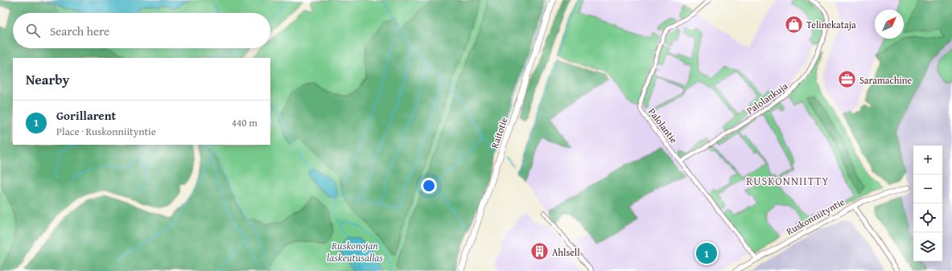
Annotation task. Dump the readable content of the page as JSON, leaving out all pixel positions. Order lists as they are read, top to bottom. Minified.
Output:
{"streets":{"main road":["Raitotie"],"street":["Palolankuja","Palolantie","Ruskonniityntie"]},"crossings":[["Palolankuja","Palolantie"],["Palolantie","Ruskonniityntie"]],"districts":["RUSKONNIITTY"],"water":["Ruskonojan laskeutusallas"],"places":{"shop":["Telinekataja"],"office":["Saramachine"],"building":["Ahlsell"]},"north":"top right","page":{"search":"Search here","heading":"Nearby","list":[{"mark":"1","name":"Gorillarent","note":"Place · Ruskonniityntie","value":"440 m"}],"map_buttons":["+","−"],"pins":"1"}}
